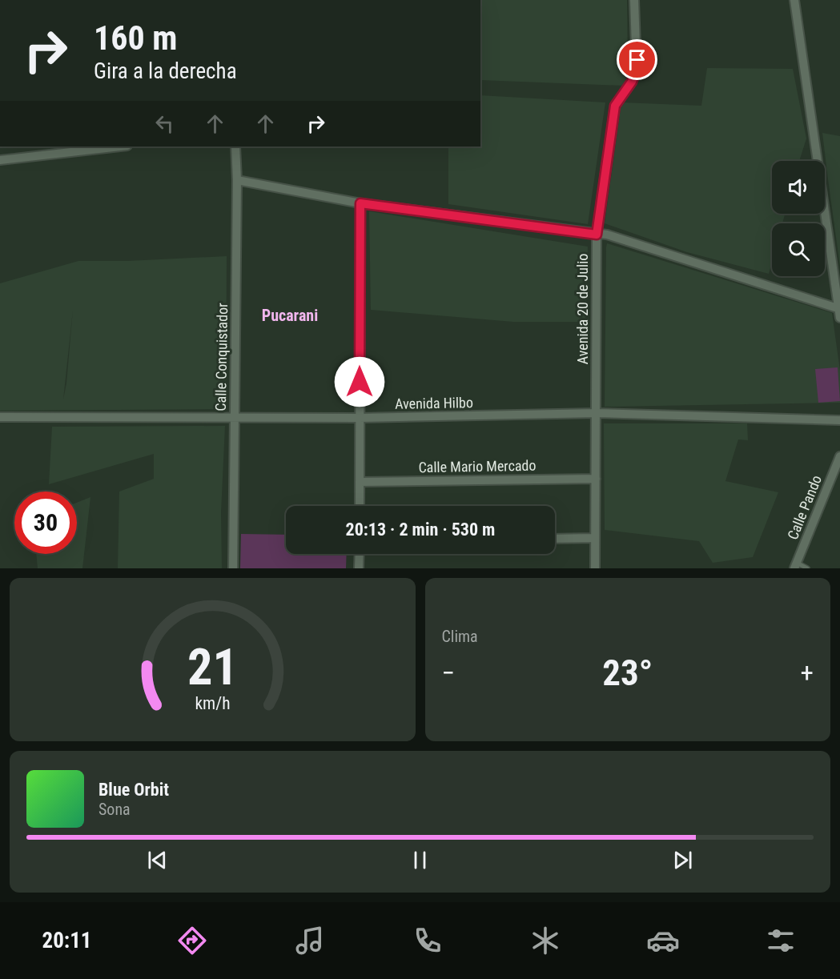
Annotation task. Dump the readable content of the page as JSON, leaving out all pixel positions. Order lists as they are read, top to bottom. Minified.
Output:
{"streets":{"street":["Avenida 20 de Julio","Calle Conquistador","Avenida Hilbo","Calle Mario Mercado","Calle Pando"]},"crossings":[["Avenida 20 de Julio","Avenida Hilbo"],["Avenida 20 de Julio","Calle Mario Mercado"],["Calle Conquistador","Avenida Hilbo"]],"districts":["Pucarani"],"page":{"turn":["160 m","Gira a la derecha"],"limit":"30","trip":"20:13 · 2 min · 530 m","tile":"Clima","heat":["−","23°","+"],"song":["Blue Orbit","Sona"],"tabs":"20:11","gauge":["21","km/h"]}}
